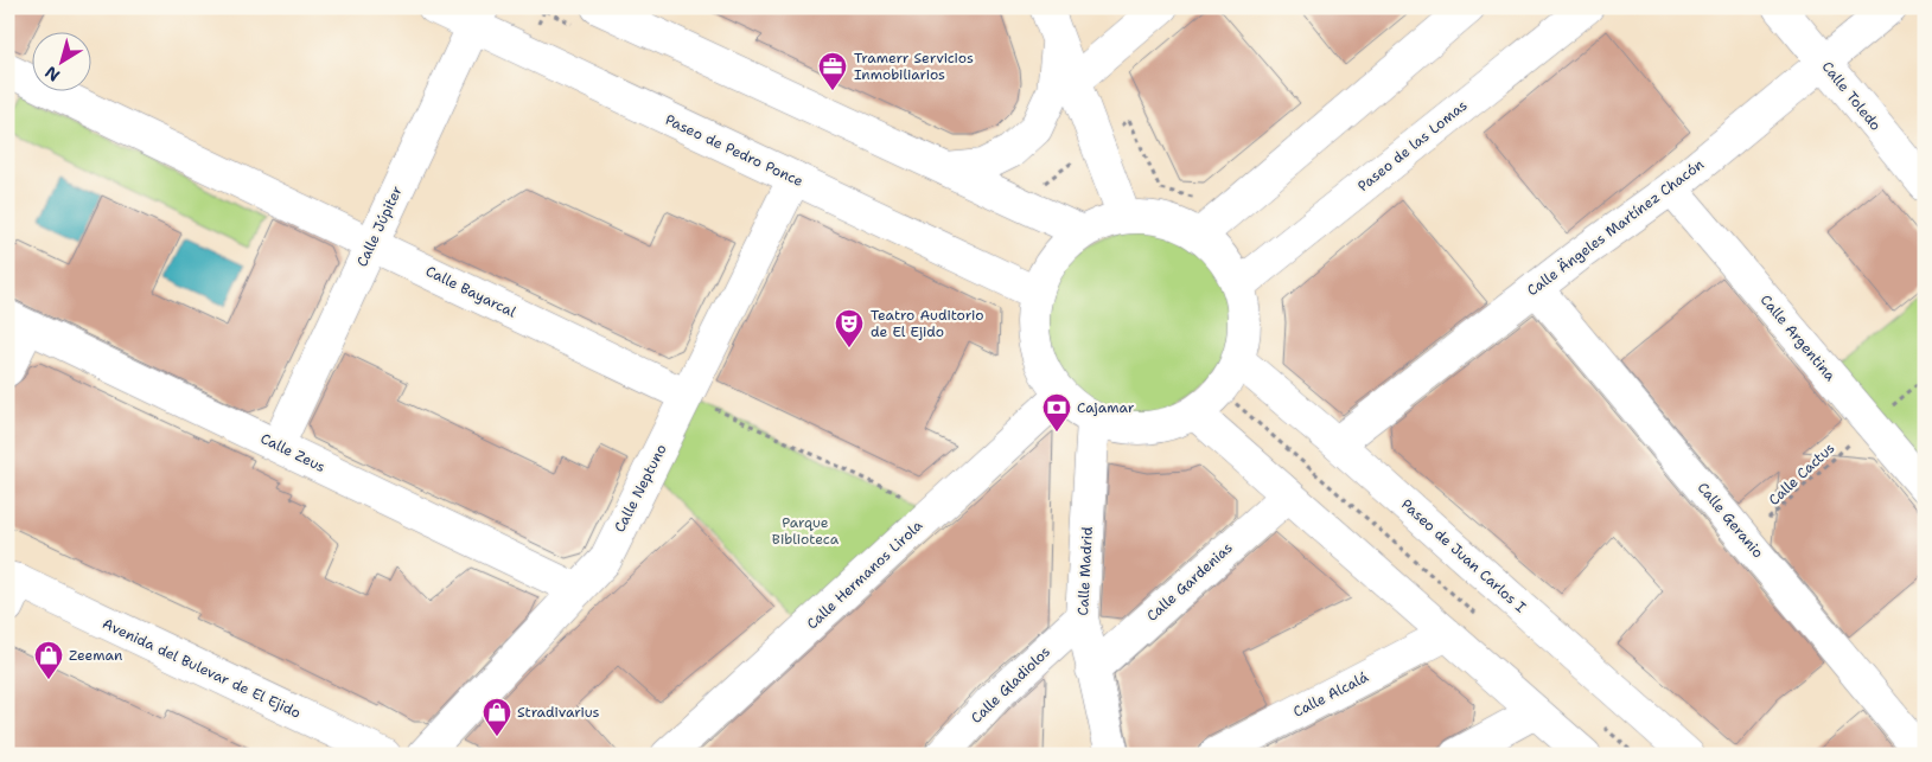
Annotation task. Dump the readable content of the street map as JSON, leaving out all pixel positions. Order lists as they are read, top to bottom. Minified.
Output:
{"streets":{"street":["Calle Toledo","Paseo de las Lomas","Paseo de Pedro Ponce","Calle Júpiter","Calle Ängeles Martínez Chacón","Calle Bayarcal","Calle Argentina","Calle Zeus","Calle Neptuno","Calle Geranio","Paseo de Juan Carlos I","Calle Madrid","Calle Hermanos Lirola","Calle Gardenias","Avenida del Bulevar de El Ejido","Calle Gladiolos","Calle Alcalá"],"path":["Calle Cactus"]},"crossings":[["Calle Toledo","Calle Ängeles Martínez Chacón"],["Paseo de Pedro Ponce","Calle Júpiter"],["Paseo de Pedro Ponce","Calle Neptuno"],["Calle Júpiter","Calle Bayarcal"],["Calle Júpiter","Calle Zeus"],["Calle Ängeles Martínez Chacón","Calle Argentina"],["Calle Ängeles Martínez Chacón","Calle Geranio"],["Calle Ängeles Martínez Chacón","Paseo de Juan Carlos I"],["Calle Bayarcal","Calle Neptuno"],["Calle Argentina","Calle Cactus"],["Calle Zeus","Calle Neptuno"],["Calle Cactus","Calle Geranio"],["Calle Madrid","Calle Gardenias"],["Calle Madrid","Calle Gladiolos"]],"parks":["Parque Biblioteca"],"places":{"office":["Tramerr Servicios Inmobiliarios"],"theatre":["Teatro Auditorio de El Ejido"],"bank":["Cajamar"],"shop":["Zeeman","Stradivarius"]},"north":"bottom left"}
